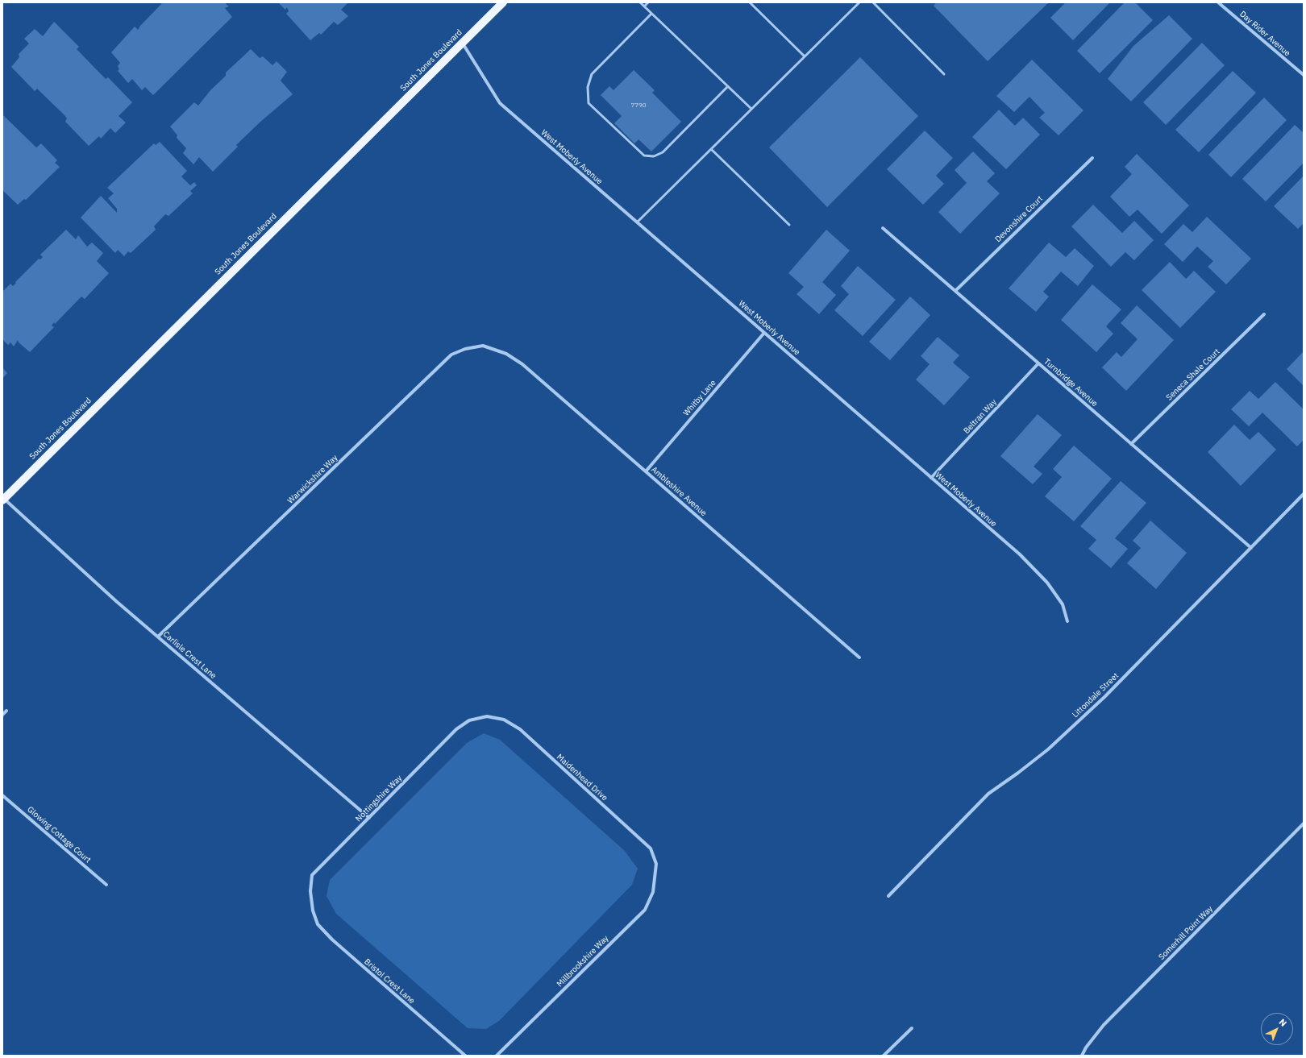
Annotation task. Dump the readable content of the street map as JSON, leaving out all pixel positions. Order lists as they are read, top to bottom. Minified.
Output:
{"streets":{"main road":["South Jones Boulevard"],"street":["Day Rider Avenue","West Moberly Avenue","Devonshire Court","Seneca Shale Court","Turnbridge Avenue","Whitby Lane","Beltran Way","Warwickshire Way","Ambleshire Avenue","Carlisle Crest Lane","Littondale Street","Maidenhead Drive","Nottingshire Way","Glowing Cottage Court","Somerhill Point Way","Millbrookshire Way","Bristol Crest Lane"]},"crossings":[["South Jones Boulevard","West Moberly Avenue"],["South Jones Boulevard","Carlisle Crest Lane"],["West Moberly Avenue","Whitby Lane"],["West Moberly Avenue","Beltran Way"],["Devonshire Court","Turnbridge Avenue"],["Seneca Shale Court","Turnbridge Avenue"],["Turnbridge Avenue","Beltran Way"],["Turnbridge Avenue","Littondale Street"],["Whitby Lane","Ambleshire Avenue"],["Warwickshire Way","Ambleshire Avenue"],["Warwickshire Way","Carlisle Crest Lane"],["Carlisle Crest Lane","Nottingshire Way"],["Maidenhead Drive","Nottingshire Way"],["Maidenhead Drive","Millbrookshire Way"],["Nottingshire Way","Bristol Crest Lane"]],"house_numbers":["7790"],"north":"top right"}
